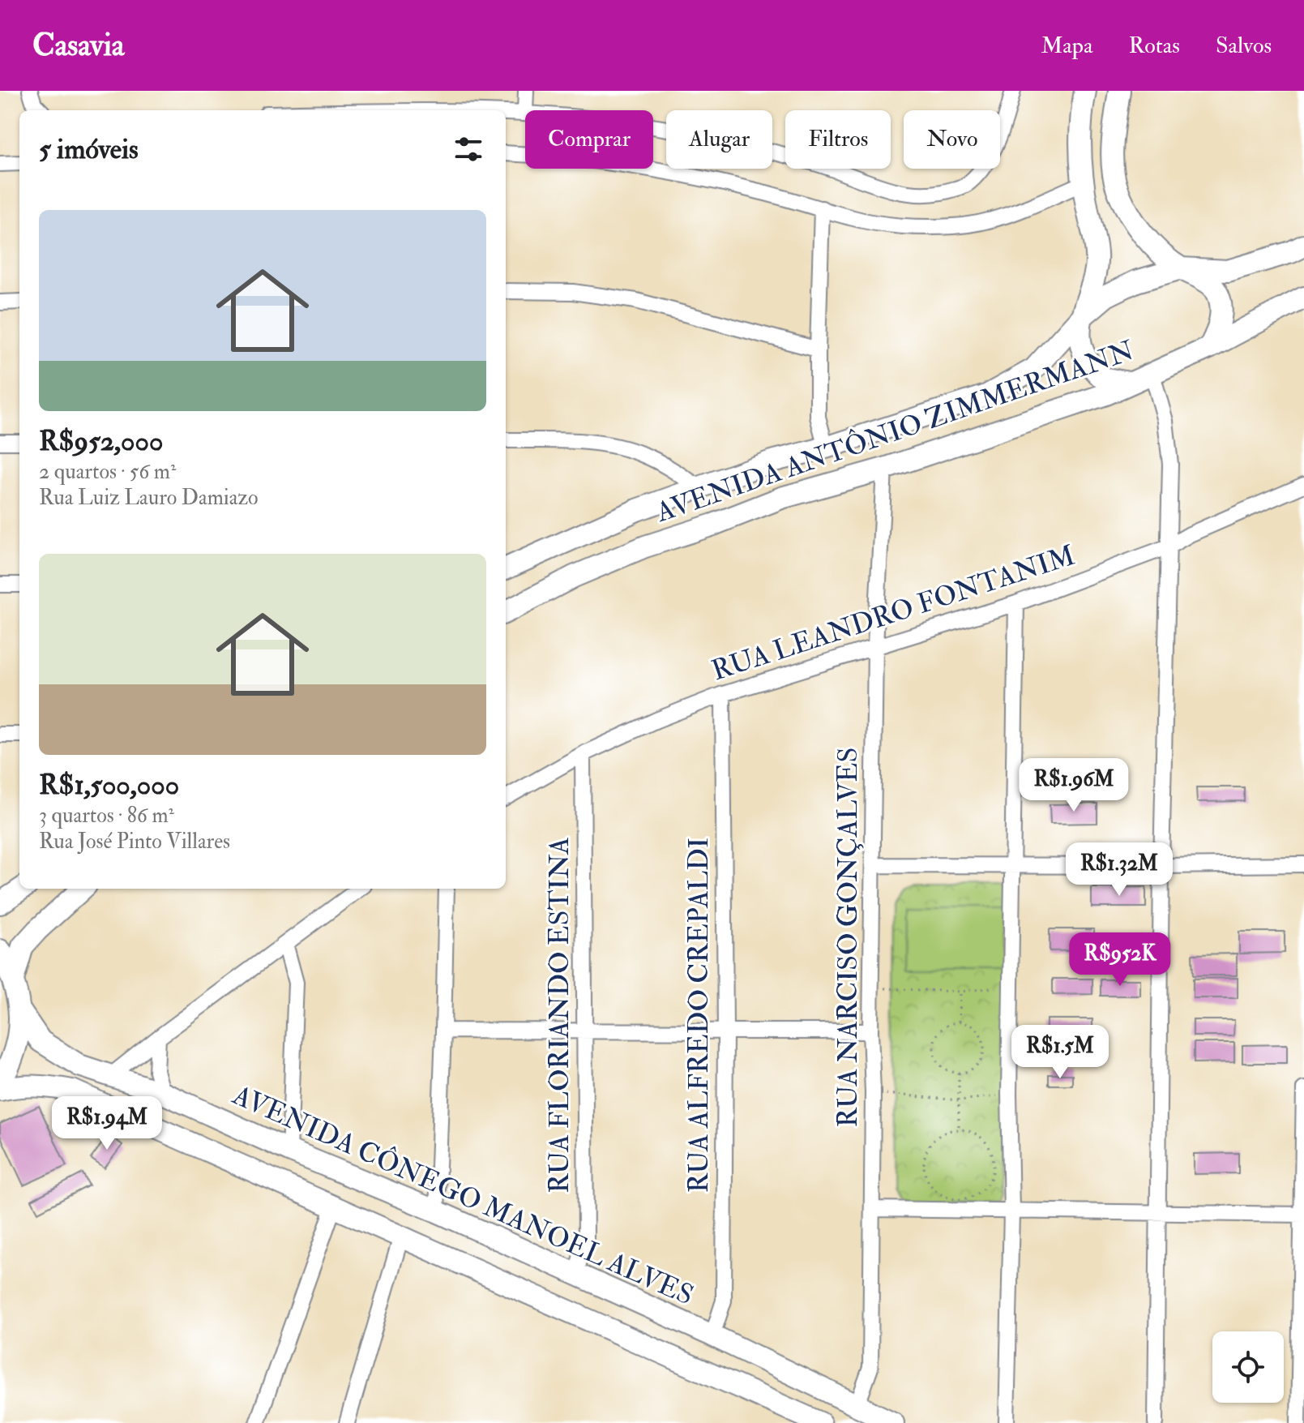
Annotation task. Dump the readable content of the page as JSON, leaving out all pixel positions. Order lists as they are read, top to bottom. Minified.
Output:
{"streets":{"street":["AVENIDA ANTÔNIO ZIMMERMANN","RUA LEANDRO FONTANIM","RUA NARCISO GONÇALVES","RUA FLORIANDO ESTINA","RUA ALFREDO CREPALDI","AVENIDA CÔNEGO MANOEL ALVES"]},"crossings":[["AVENIDA ANTÔNIO ZIMMERMANN","RUA NARCISO GONÇALVES"],["RUA LEANDRO FONTANIM","RUA NARCISO GONÇALVES"],["RUA LEANDRO FONTANIM","RUA FLORIANDO ESTINA"],["RUA LEANDRO FONTANIM","RUA ALFREDO CREPALDI"],["RUA NARCISO GONÇALVES","AVENIDA CÔNEGO MANOEL ALVES"],["RUA FLORIANDO ESTINA","AVENIDA CÔNEGO MANOEL ALVES"],["RUA ALFREDO CREPALDI","AVENIDA CÔNEGO MANOEL ALVES"]],"page":{"header":"Casavia","nav":["Mapa","Rotas","Salvos"],"chip":["Comprar","Alugar","Filtros","Novo"],"heading":"5 imóveis","list":[{"name":"R$952,000","note":"2 quartos · 56 m² · Rua Luiz Lauro Damiazo"},{"name":"R$1,500,000","note":"3 quartos · 86 m² · Rua José Pinto Villares"}],"price":["R$1.96M","R$1.32M","R$952K","R$1.5M","R$1.94M"]}}
